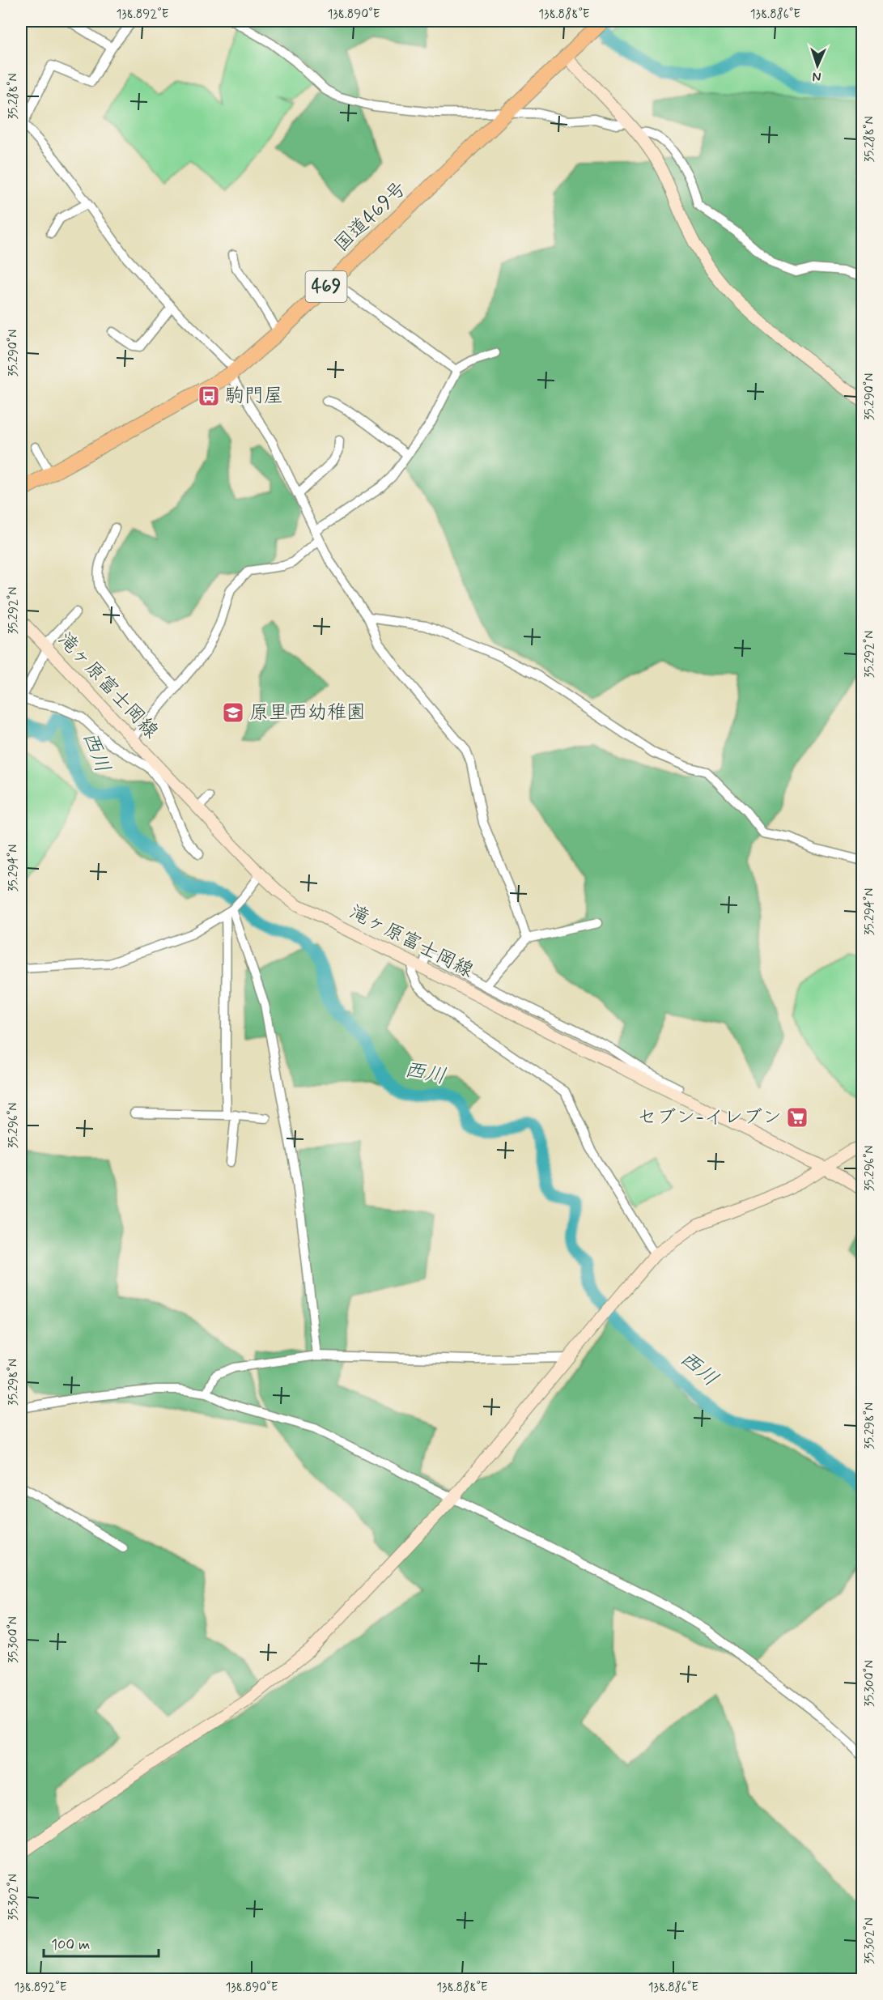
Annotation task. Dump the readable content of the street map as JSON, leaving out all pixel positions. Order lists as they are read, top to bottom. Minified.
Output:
{"streets":{"highway":["国道469号","469"],"street":["滝ヶ原富士岡線"]},"water":["西川"],"places":{"bus stop":["駒門屋"],"school or university":["原里西幼稚園"],"supermarket":["セブン-イレブン"]},"scale_bar":"100 m","north":"bottom","coordinates":["138.892°E","138.890°E","138.888°E","138.886°E","35.288°N","35.290°N","35.292°N","35.294°N","35.296°N","35.298°N","35.300°N","35.302°N"]}
